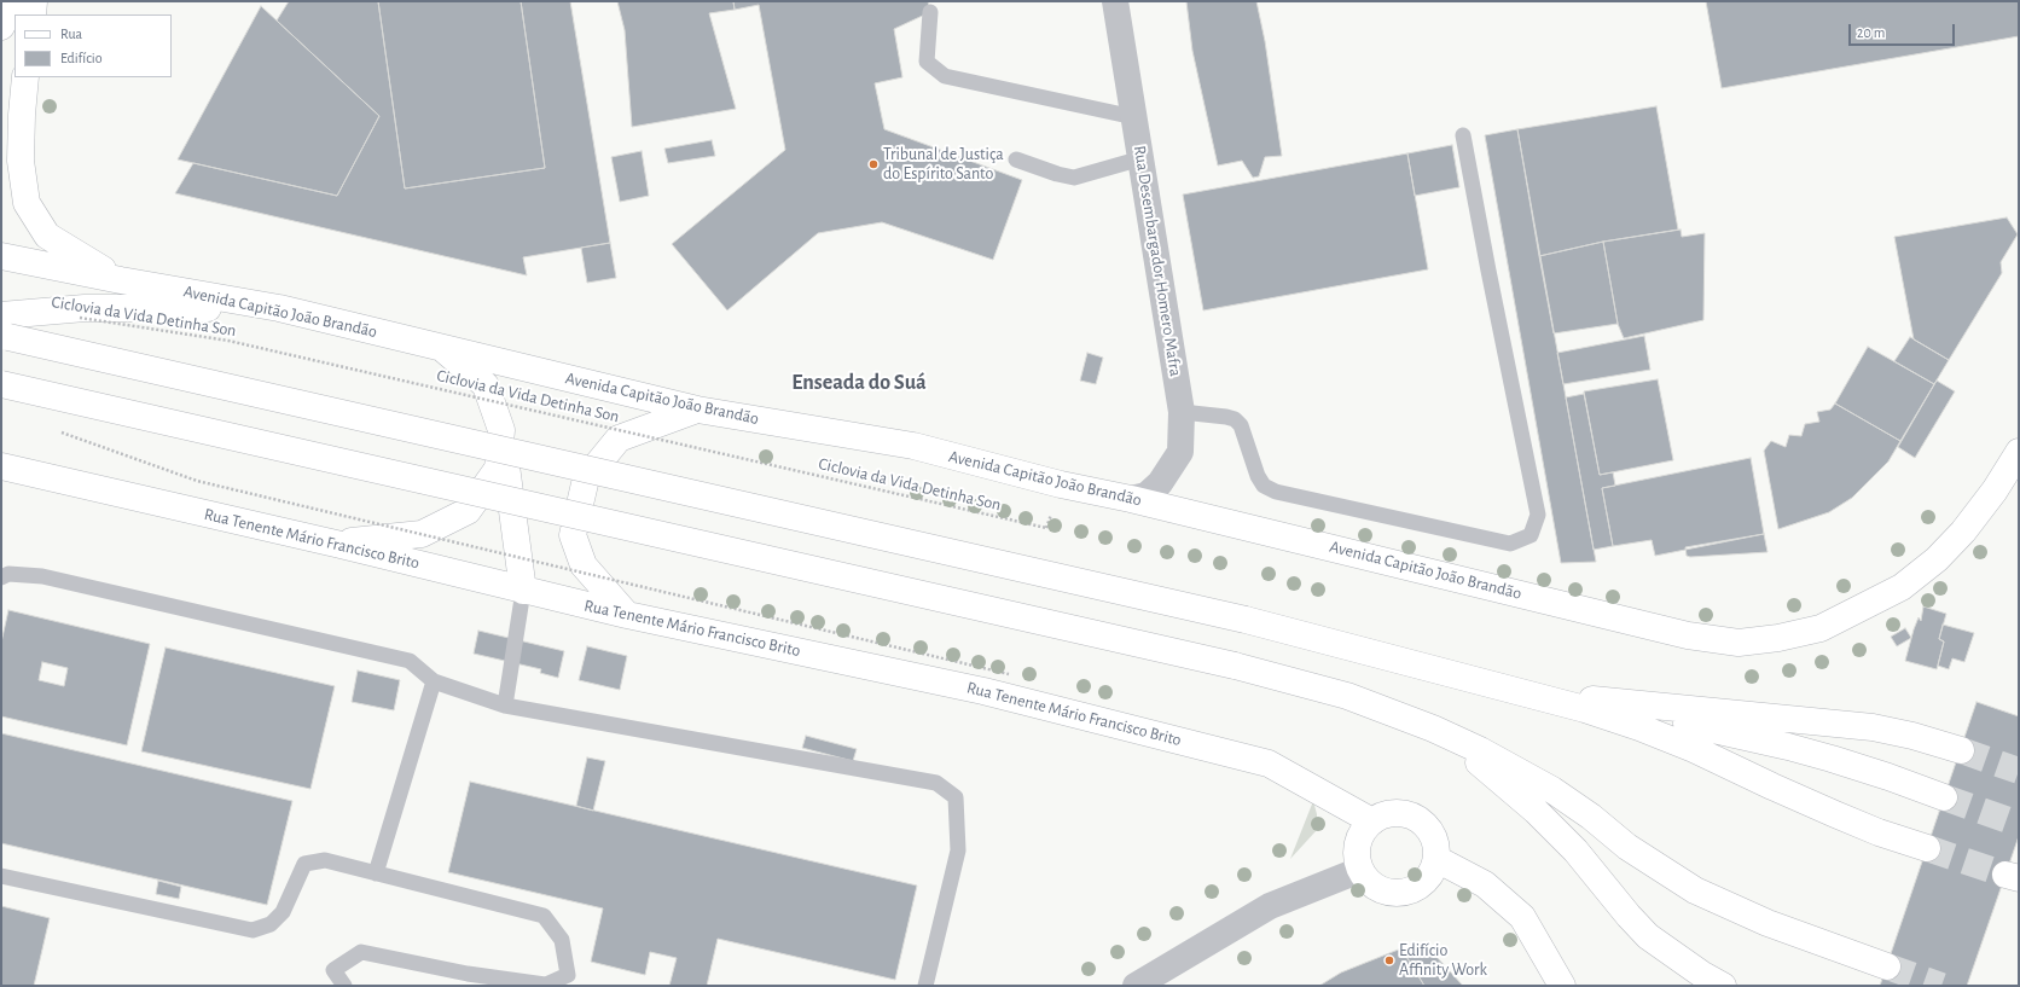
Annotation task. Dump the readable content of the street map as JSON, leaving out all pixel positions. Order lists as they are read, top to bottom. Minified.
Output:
{"streets":{"main road":["Avenida Capitão João Brandão","Rua Tenente Mário Francisco Brito"],"street":["Rua Desembargador Homero Mafra"],"path":["Ciclovia da Vida Detinha Son"]},"crossings":[["Rua Desembargador Homero Mafra","Avenida Capitão João Brandão"]],"districts":["Enseada do Suá"],"places":["Tribunal de Justiça do Espírito Santo","Edifício Affinity Work"],"legend":["Rua","Edifício"],"scale_bar":"20 m"}
